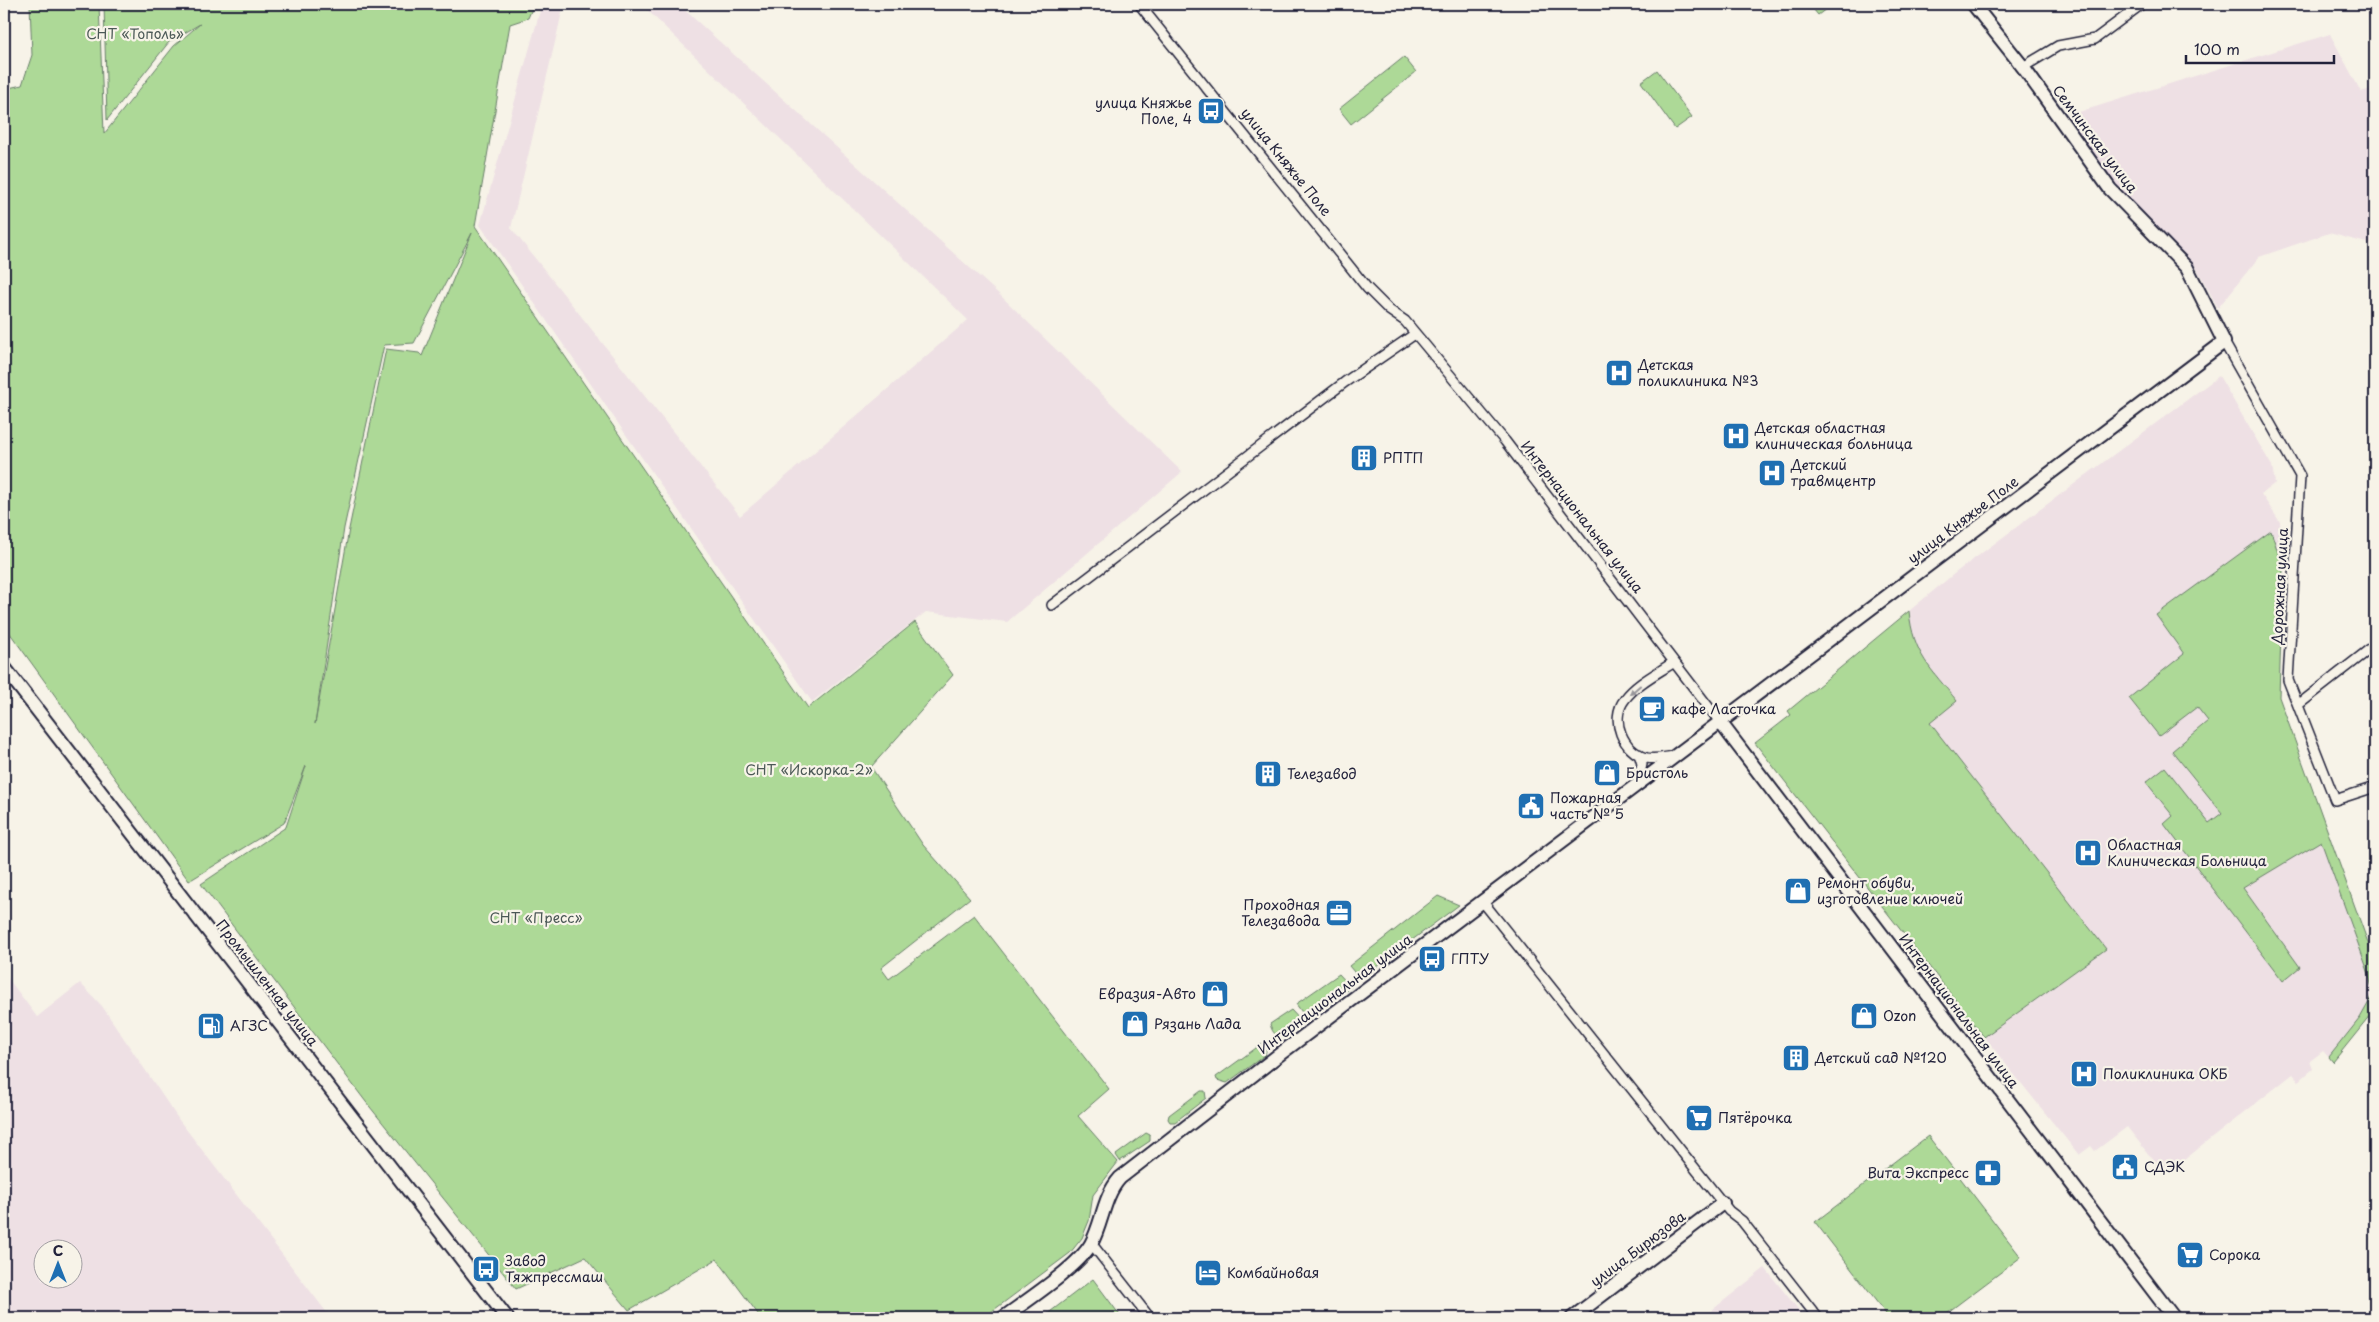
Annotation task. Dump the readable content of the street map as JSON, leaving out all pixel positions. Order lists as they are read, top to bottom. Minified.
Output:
{"streets":{"street":["Семчинская улица","улица Княжье Поле","Интернациональная улица","Дорожная улица","Промышленная улица","улица Бирюзова"]},"crossings":[["Семчинская улица","улица Княжье Поле"],["Семчинская улица","Дорожная улица"],["улица Княжье Поле","Интернациональная улица"],["улица Княжье Поле","Дорожная улица"]],"parks":["СНТ «Тополь»","СНТ «Искорка-2»","СНТ «Пресс»"],"places":{"bus stop":["улица Княжье Поле, 4","ГПТУ","Завод Тяжпрессмаш"],"hospital":["Детская поликлиника №3","Детская областная клиническая больница","Детский травмцентр","Областная Клиническая Больница","Поликлиника ОКБ"],"building":["РПТП","Телезавод","Детский сад №120"],"cafe":["кафе Ласточка"],"shop":["Бристоль","Ремонт обуви, изготовление ключей","Евразия-Авто","Ozon","Рязань Лада"],"public building":["Пожарная часть № 5","СДЭК"],"office":["Проходная Телезавода"],"fuel station":["АГЗС"],"supermarket":["Пятёрочка","Сорока"],"pharmacy":["Вита Экспресс"],"hotel":["Комбайновая"]},"scale_bar":"100 m","north":"top"}
